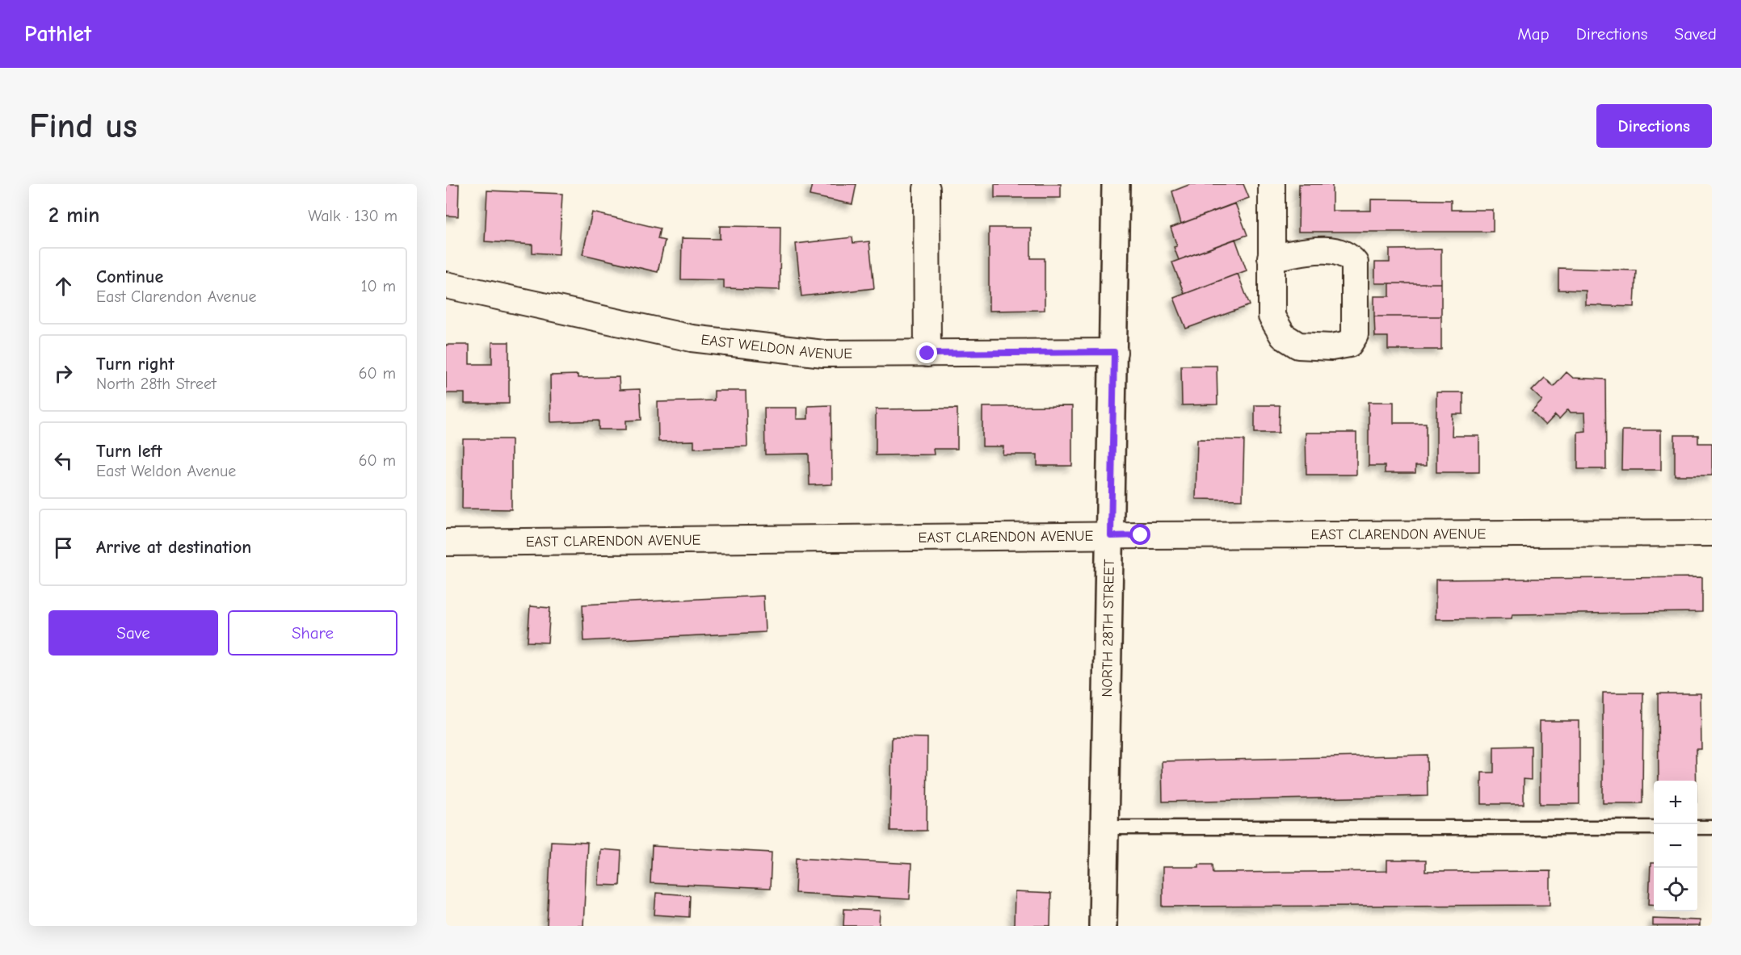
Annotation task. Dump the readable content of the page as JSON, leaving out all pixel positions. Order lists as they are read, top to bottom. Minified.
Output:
{"streets":{"street":["EAST WELDON AVENUE","EAST CLARENDON AVENUE","NORTH 28TH STREET"]},"crossings":[["EAST WELDON AVENUE","NORTH 28TH STREET"],["EAST CLARENDON AVENUE","NORTH 28TH STREET"]],"page":{"header":"Pathlet","nav":["Map","Directions","Saved"],"buttons":["Directions",["Save","Share"]],"title":"Find us","heading":["2 min","Walk · 130 m"],"list":[["Continue","East Clarendon Avenue","10 m"],["Turn right","North 28th Street","60 m"],["Turn left","East Weldon Avenue","60 m"],"Arrive at destination"],"map_buttons":["+","−"]}}
